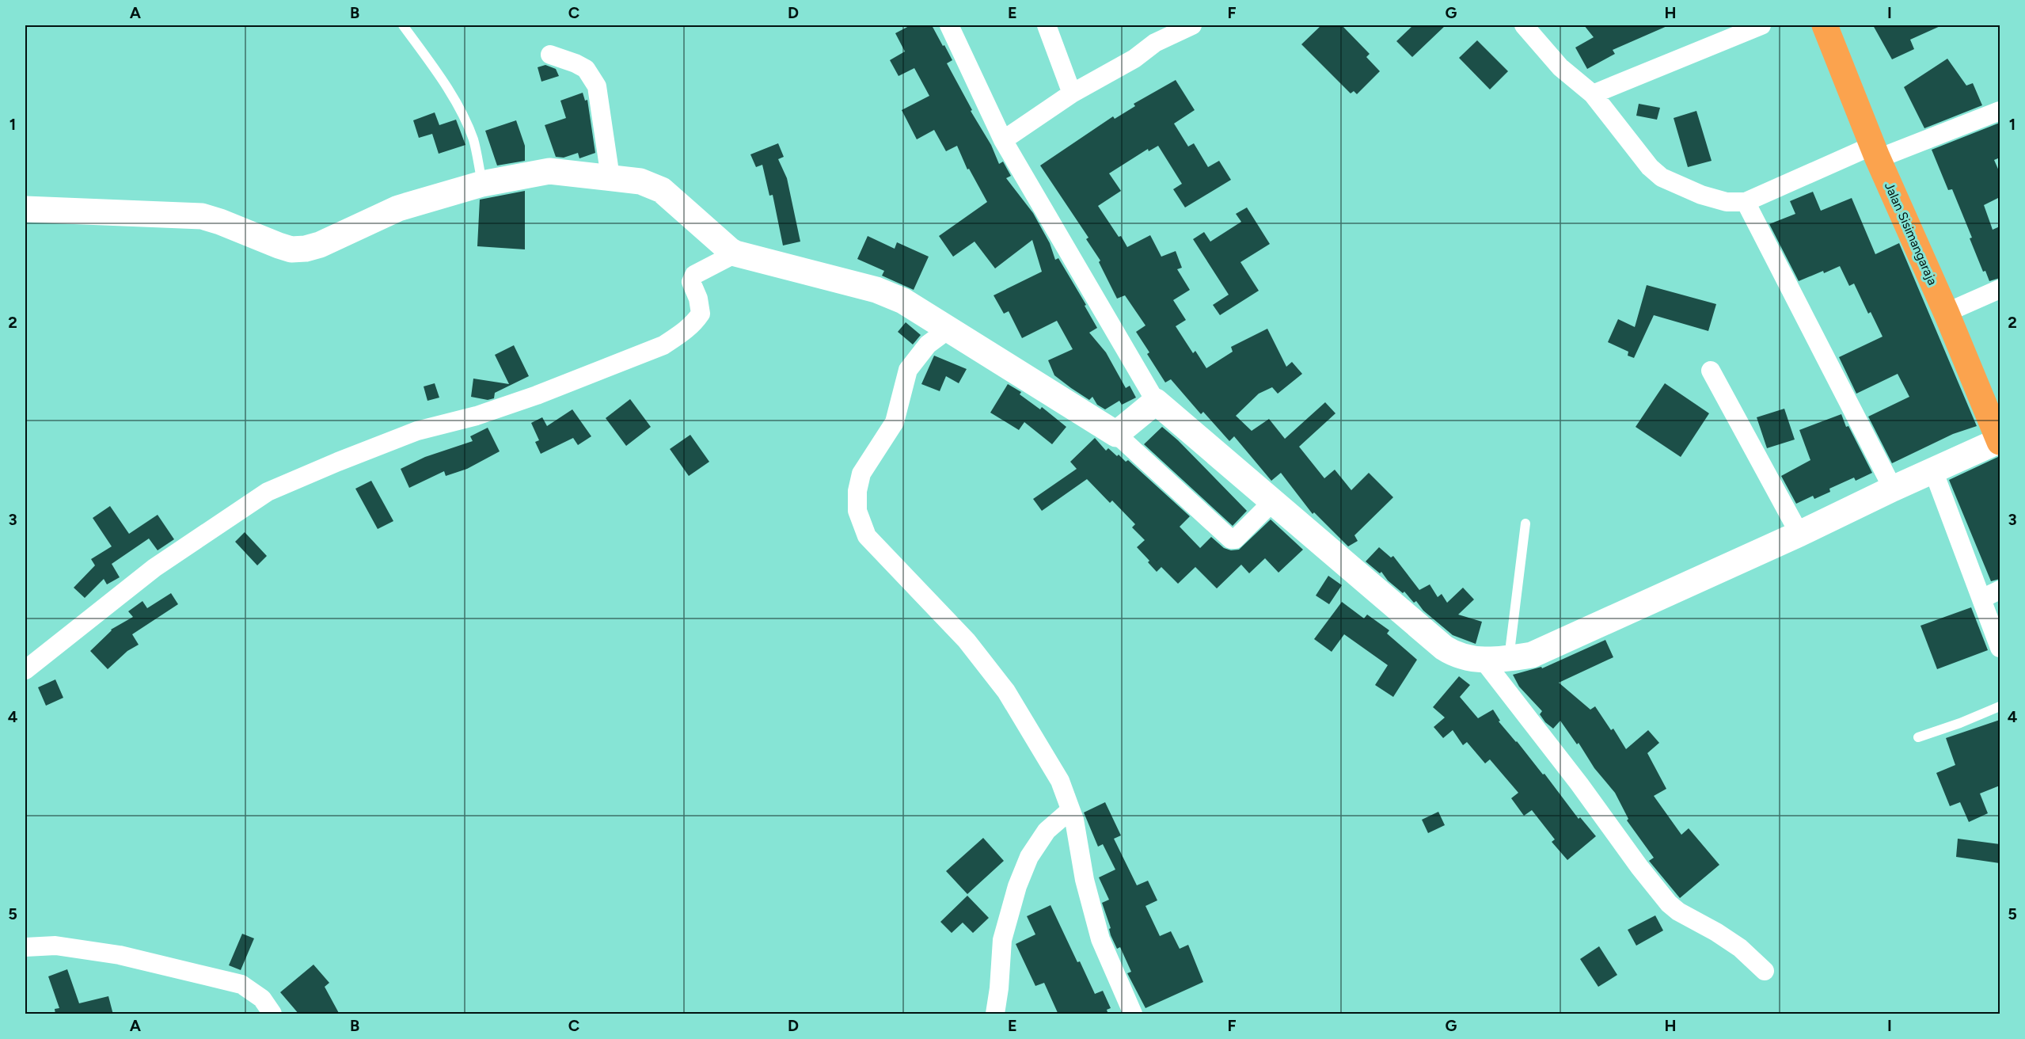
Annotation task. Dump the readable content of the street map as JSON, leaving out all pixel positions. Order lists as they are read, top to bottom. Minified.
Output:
{"streets":{"highway":["Jalan Sisimangaraja"]},"grid":{"columns":["A","B","C","D","E","F","G","H","I"],"rows":["1","2","3","4","5"]}}
